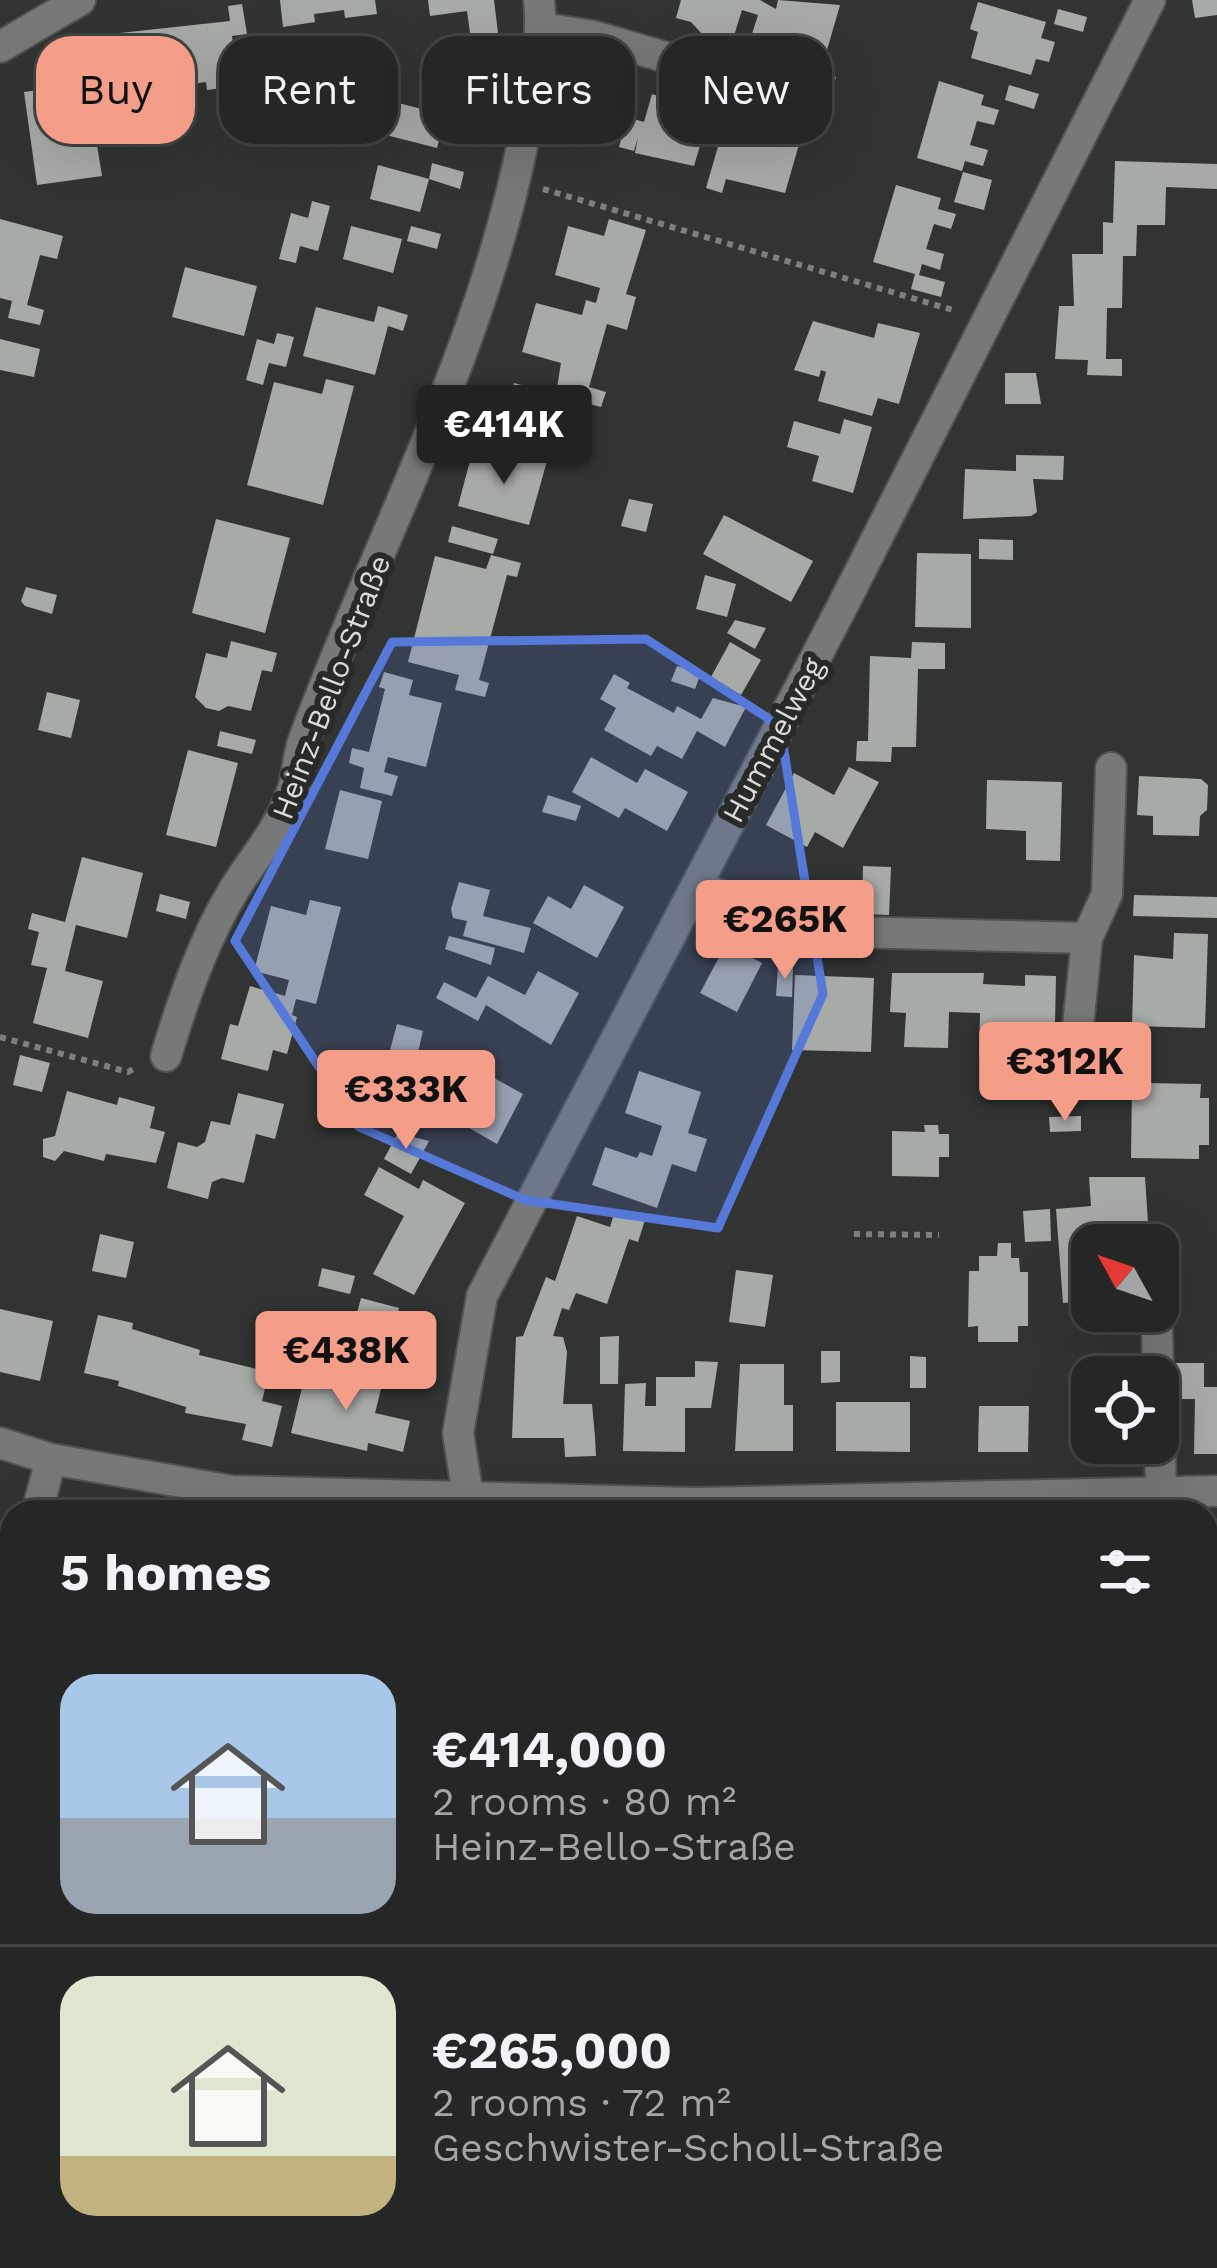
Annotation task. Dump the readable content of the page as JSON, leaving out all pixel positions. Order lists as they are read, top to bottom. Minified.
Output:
{"streets":{"street":["Heinz-Bello-Straße","Hummelweg"]},"north":"top left","page":{"chip":["Buy","Rent","Filters","New"],"price":["€414K","€265K","€312K","€333K","€438K"],"heading":"5 homes","list":[{"name":"€414,000","note":"2 rooms · 80 m² · Heinz-Bello-Straße"},{"name":"€265,000","note":"2 rooms · 72 m² · Geschwister-Scholl-Straße"}]}}
